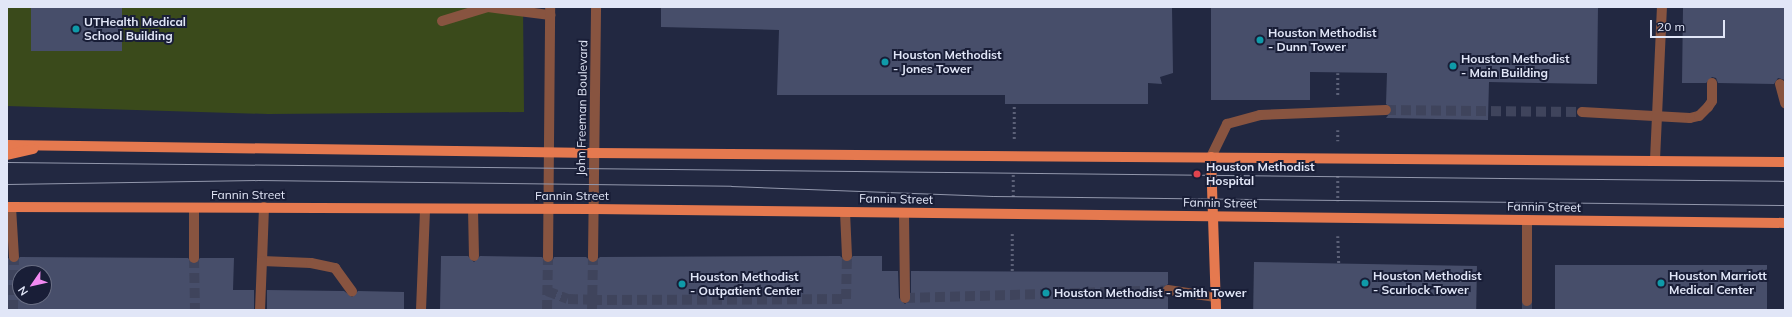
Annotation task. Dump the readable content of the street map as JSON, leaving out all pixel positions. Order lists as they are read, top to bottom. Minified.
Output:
{"streets":{"main road":["Fannin Street"],"street":["John Freeman Boulevard"]},"crossings":[["John Freeman Boulevard","Fannin Street"]],"places":["UTHealth Medical School Building","Houston Methodist - Dunn Tower","Houston Methodist - Jones Tower","Houston Methodist - Main Building","Houston Methodist Hospital","Houston Methodist - Scurlock Tower","Houston Marriott Medical Center","Houston Methodist - Outpatient Center","Houston Methodist - Smith Tower"],"scale_bar":"20 m","north":"bottom left"}
